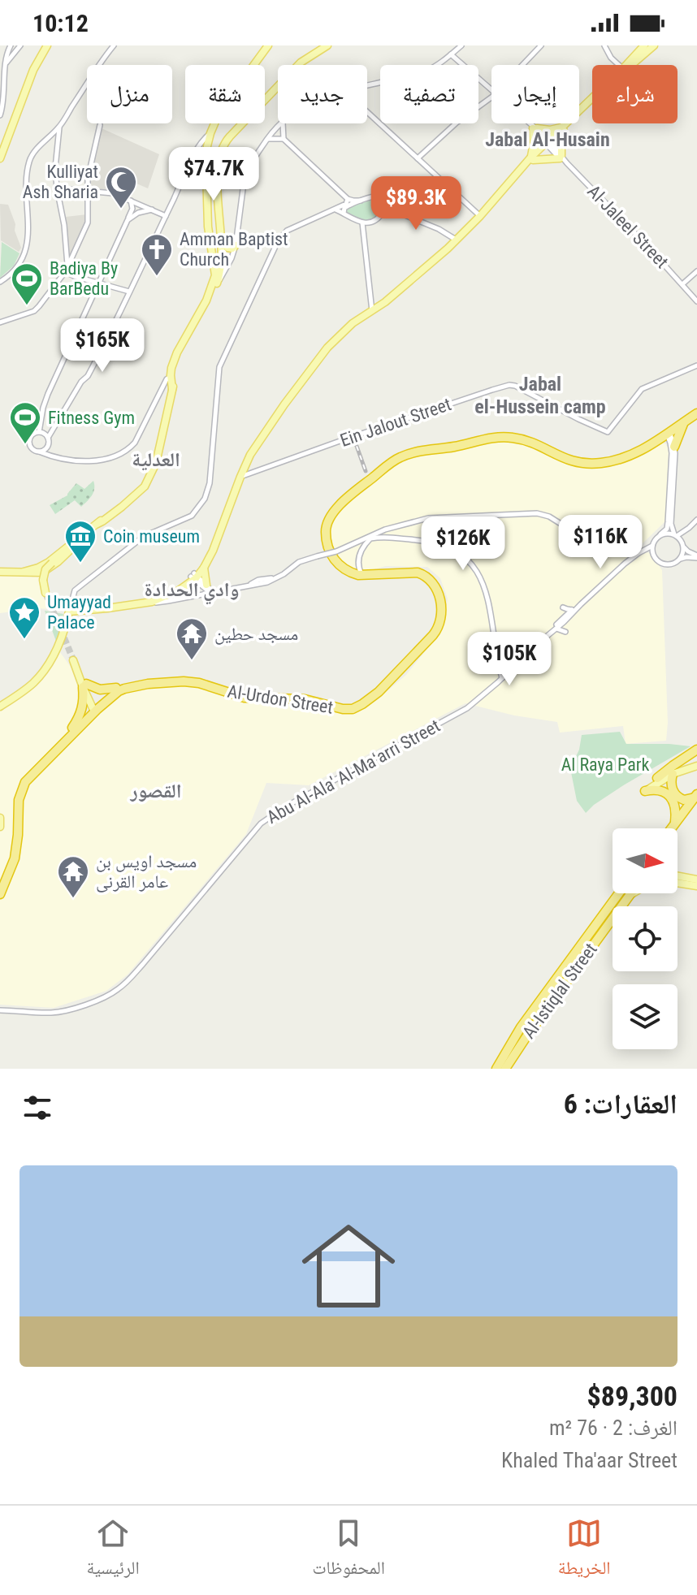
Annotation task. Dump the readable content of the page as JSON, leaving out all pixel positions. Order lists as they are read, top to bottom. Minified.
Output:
{"streets":{"highway":["Al-Urdon Street","Al-Istiqlal Street"],"street":["Al-Jaleel Street","Ein Jalout Street"]},"districts":["Jabal Al-Husain","Jabal el-Hussein camp","العدلية","وادي الحدادة","القصور"],"parks":["Al Raya Park"],"places":{"mosque":["Kulliyat Ash Sharia"],"church":["Amman Baptist Church"],"sports":["Badiya By BarBedu","Fitness Gym"],"museum":["Coin museum"],"place":["Umayyad Palace"],"temple":["مسجد حطين","مسجد اويس بن عامر القرنى"]},"north":"right","page":{"status":"10:12","chip":["شراء","إيجار","تصفية","جديد","شقة","منزل"],"price":["$74.7K","$89.3K","$165K","$116K","$126K","$105K"],"heading":"العقارات: 6","list":[{"name":"$89,300","note":"الغرف: 2 · 76 m² · Khaled Tha'aar Street"}],"tabs":["الخريطة","المحفوظات","الرئيسية"]}}
